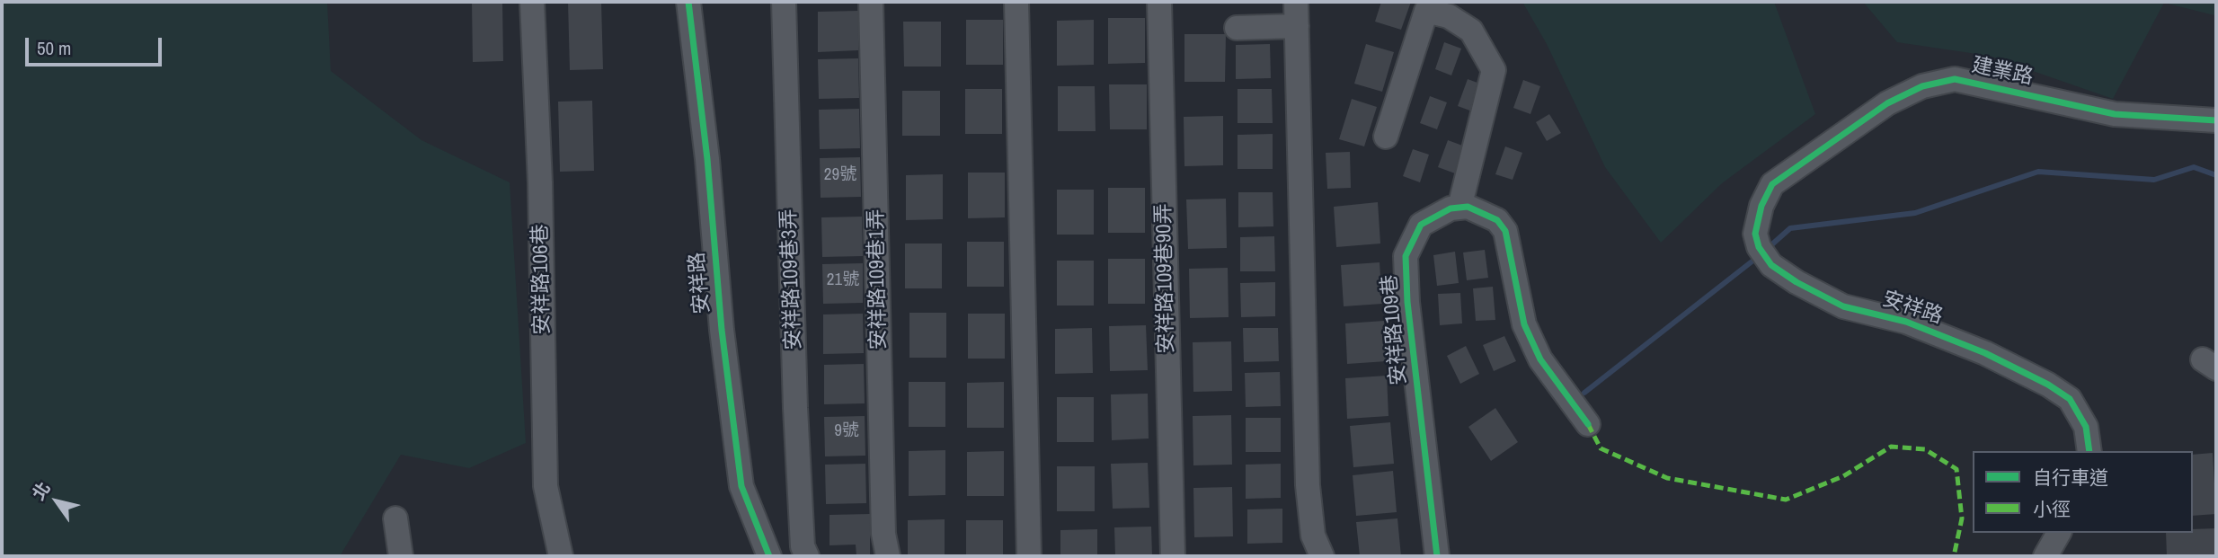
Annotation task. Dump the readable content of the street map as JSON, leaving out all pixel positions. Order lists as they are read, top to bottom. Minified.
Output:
{"streets":{"street":["建業路","安祥路109巷90弄","安祥路106巷","安祥路109巷3弄","安祥路109巷1弄","安祥路","安祥路109巷"]},"crossings":[["建業路","安祥路"]],"house_numbers":["29號","21號","9號"],"legend":["自行車道","小徑"],"scale_bar":"50 m","north":"top left"}
